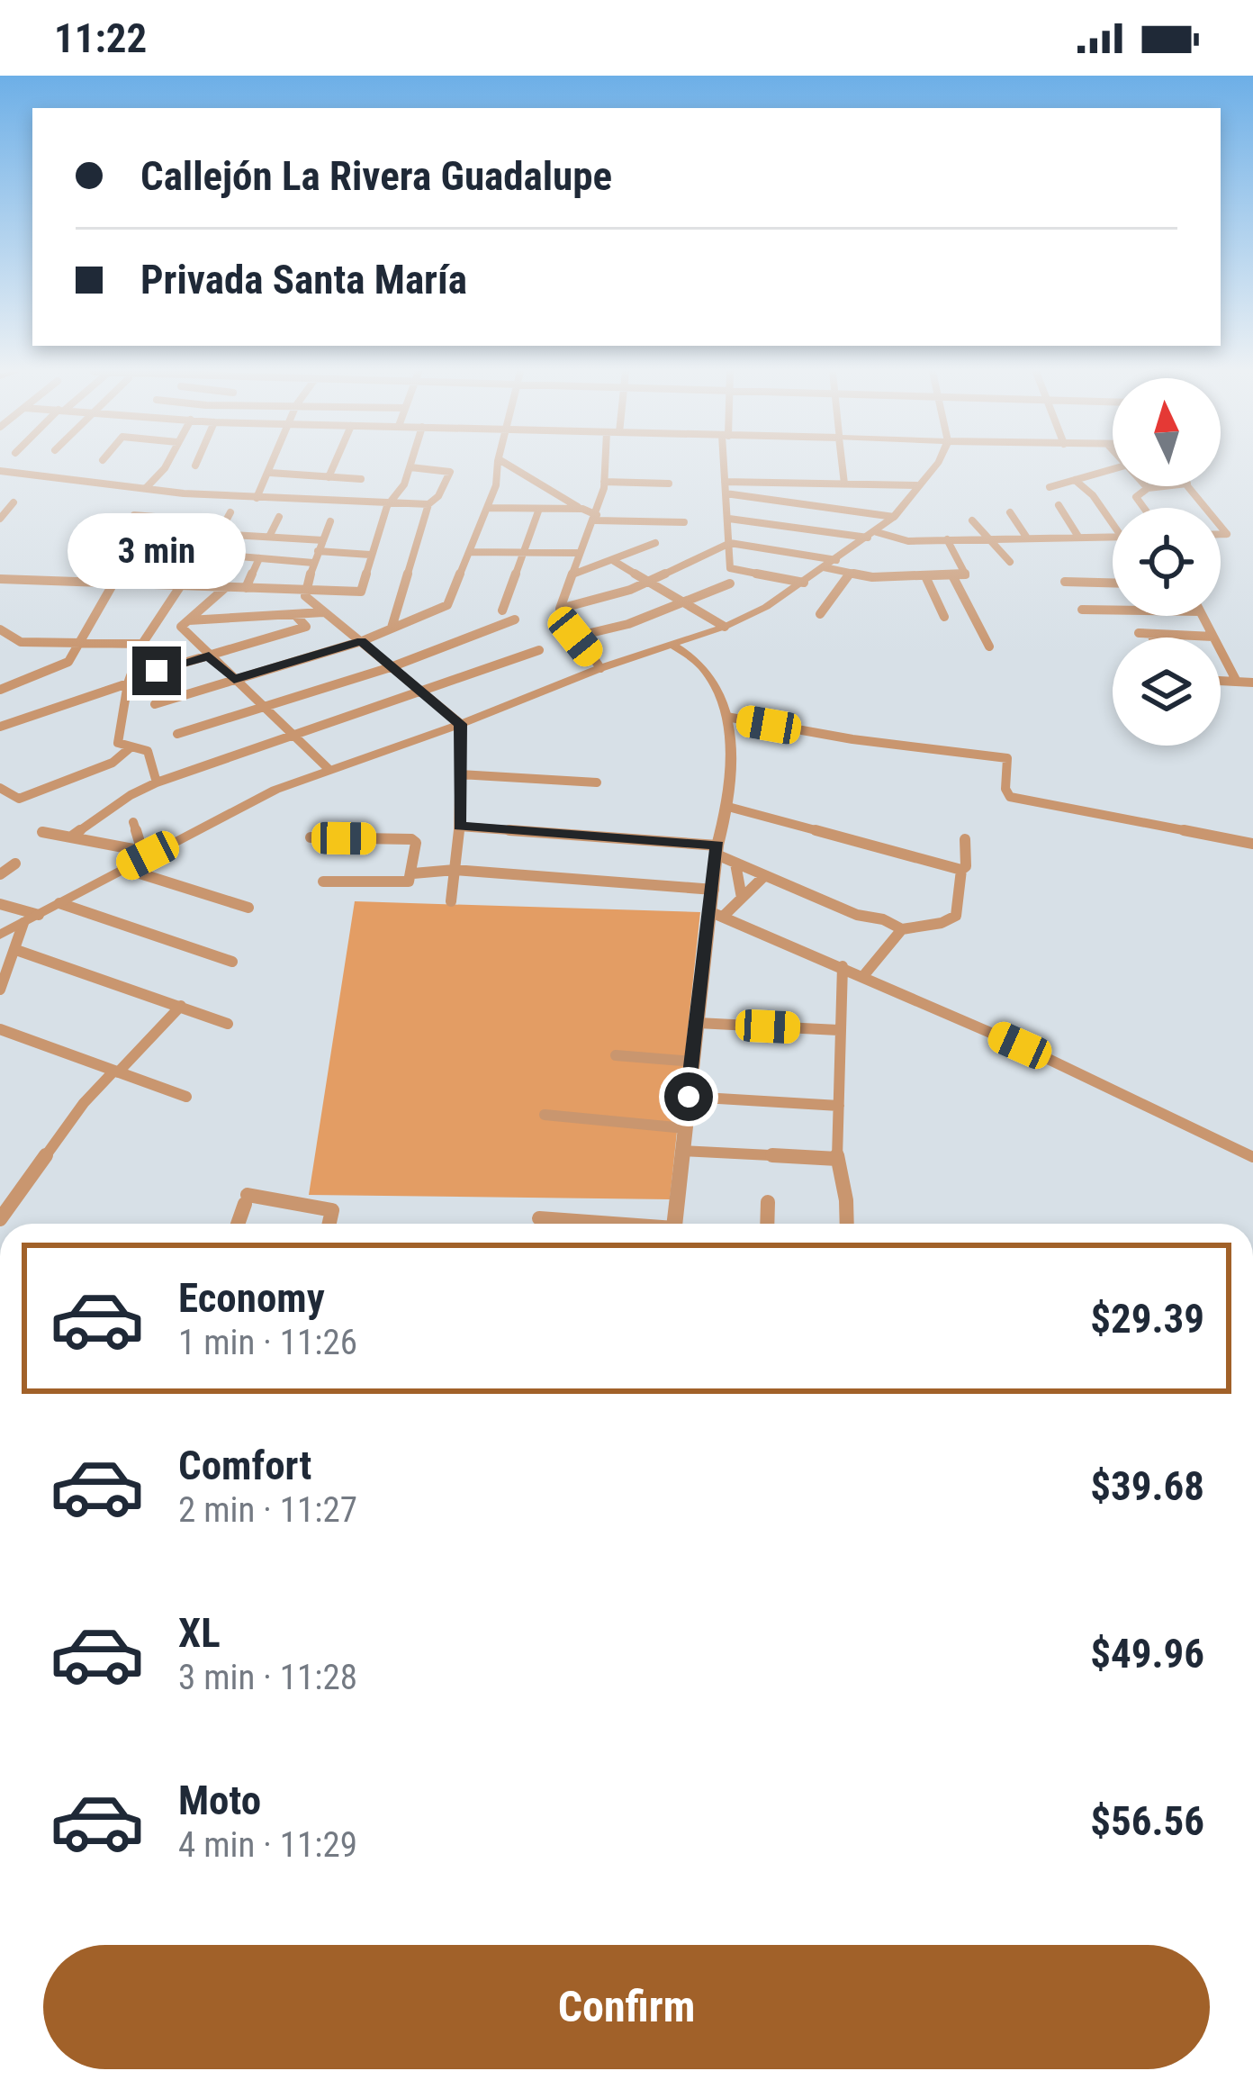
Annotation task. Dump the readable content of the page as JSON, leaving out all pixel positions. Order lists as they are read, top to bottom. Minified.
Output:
{"north":"top","page":{"status":"11:22","banner":["Callejón La Rivera Guadalupe","Privada Santa María"],"bubble":"3 min","list":[{"name":"Economy","note":"1 min · 11:26","value":"$29.39"},{"name":"Comfort","note":"2 min · 11:27","value":"$39.68"},{"name":"XL","note":"3 min · 11:28","value":"$49.96"},{"name":"Moto","note":"4 min · 11:29","value":"$56.56"}],"buttons":"Confirm"}}
